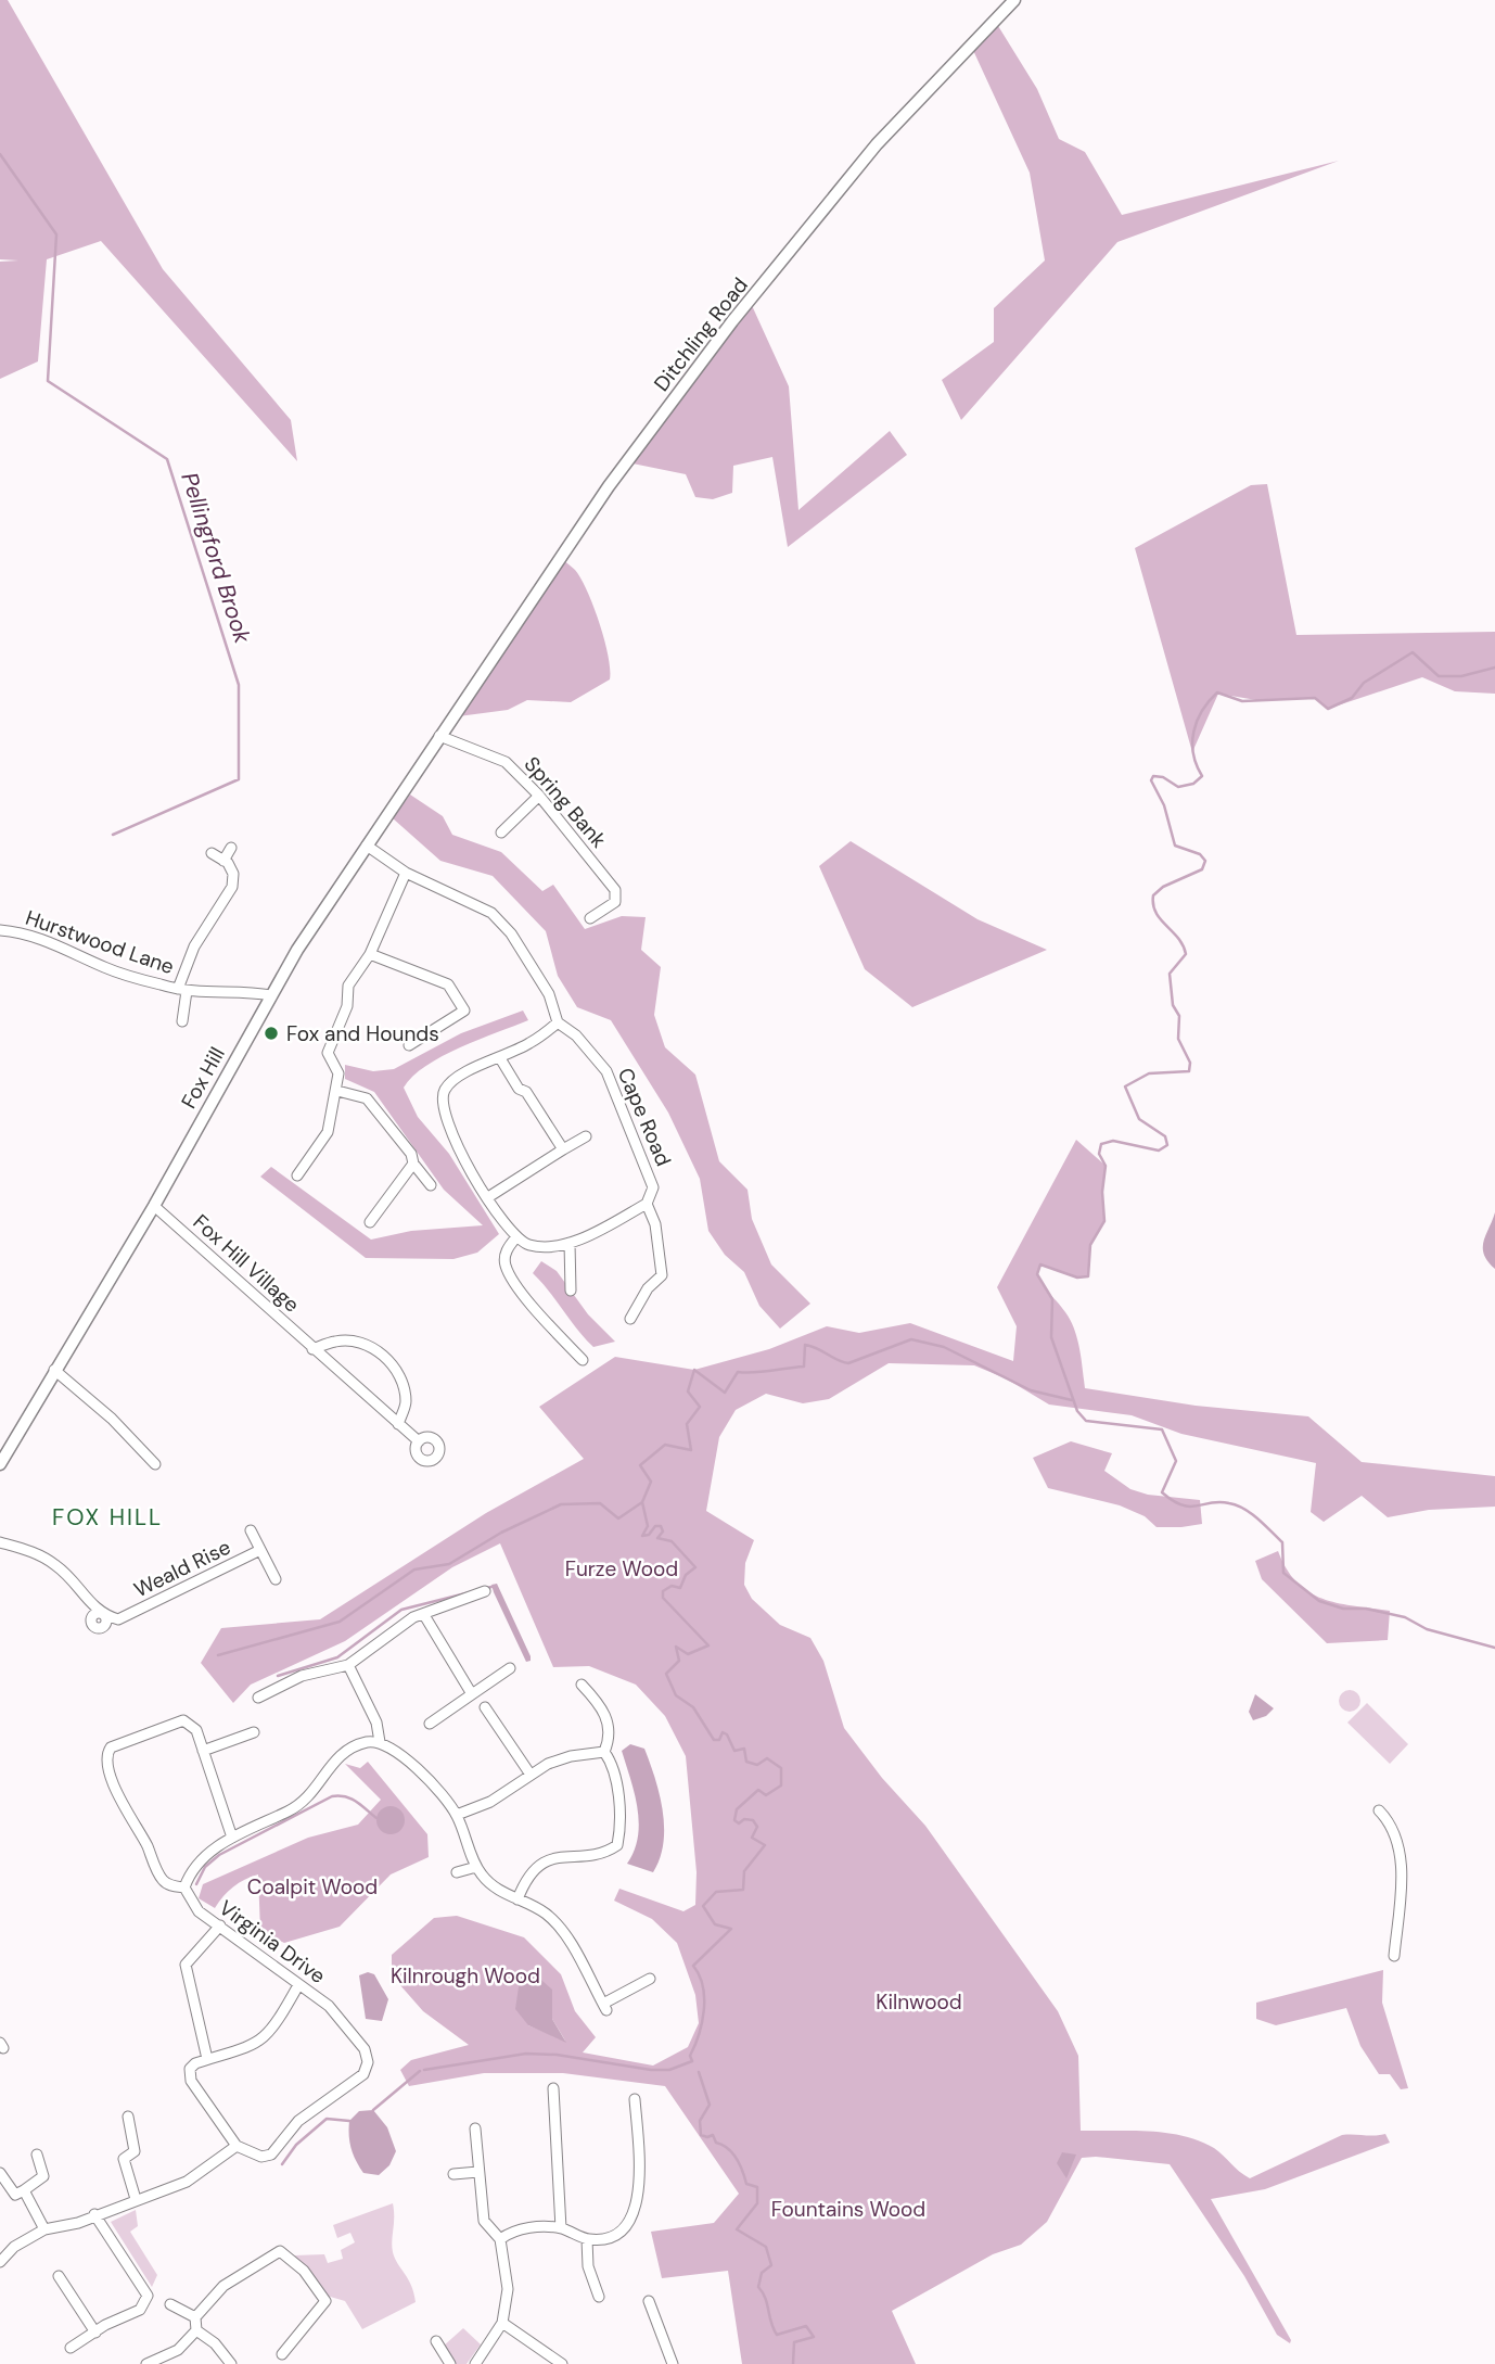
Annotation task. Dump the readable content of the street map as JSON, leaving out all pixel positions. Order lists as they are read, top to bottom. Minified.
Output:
{"streets":{"main road":["Ditchling Road","Fox Hill"],"street":["Spring Bank","Hurstwood Lane","Cape Road","Fox Hill Village","Weald Rise","Virginia Drive"]},"crossings":[["Ditchling Road","Fox Hill"],["Spring Bank","Fox Hill"],["Hurstwood Lane","Fox Hill"],["Fox Hill","Cape Road"],["Fox Hill","Fox Hill Village"]],"districts":["FOX HILL"],"water":["Pellingford Brook"],"parks":["Furze Wood","Coalpit Wood","Kilnrough Wood","Kilnwood","Fountains Wood"],"places":["Fox and Hounds"]}
